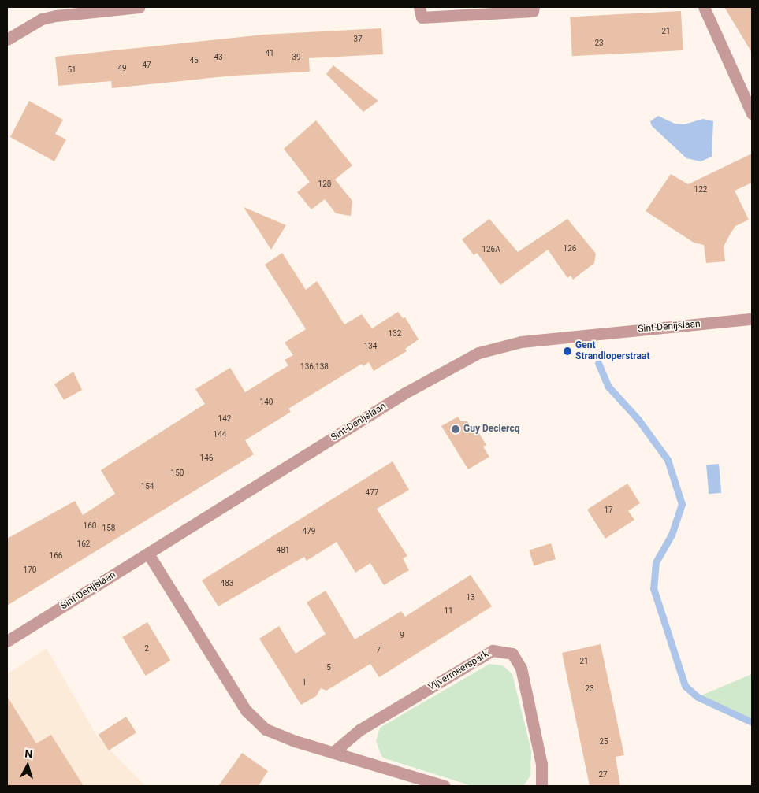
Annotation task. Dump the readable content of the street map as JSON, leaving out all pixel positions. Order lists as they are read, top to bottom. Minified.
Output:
{"streets":{"street":["Sint-Denijslaan","Vijvermeerspark"]},"places":["Gent Strandloperstraat","Guy Declercq"],"house_numbers":["21","37","23","41","43","39","45","47","49","51","128","122","126","126A","132","134","136;138","140","142","144","146","150","154","477","17","160","158","479","162","481","166","170","483","13","11","9","2","7","21","5","1","23","25","27"],"north":"top"}
